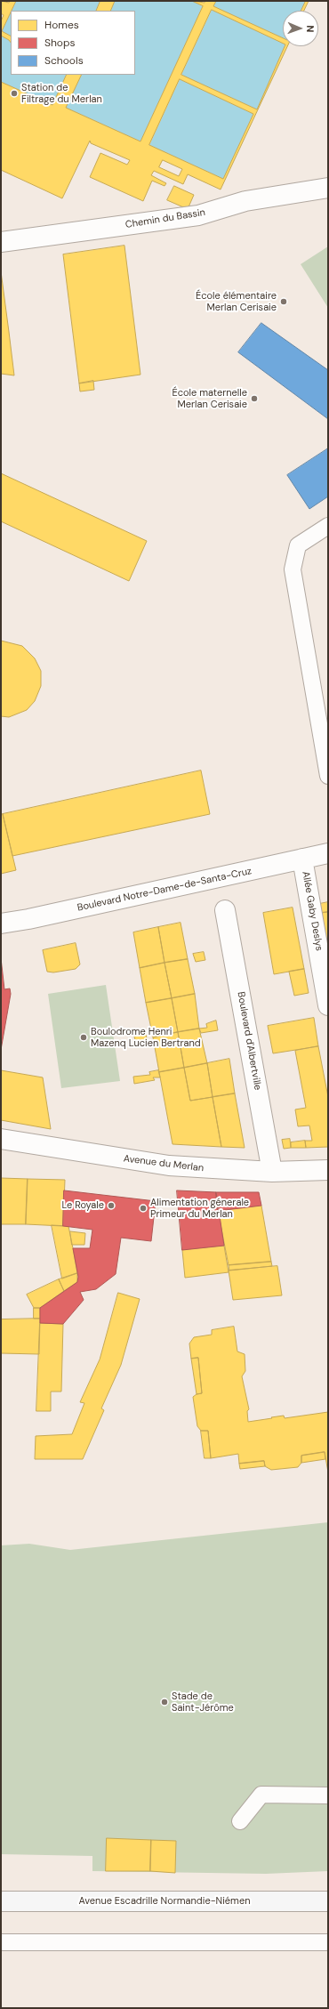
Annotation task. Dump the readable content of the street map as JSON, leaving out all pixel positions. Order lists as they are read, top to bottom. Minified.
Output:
{"streets":{"street":["Chemin du Bassin","Boulevard Notre-Dame-de-Santa-Cruz","Allée Gaby Deslys","Boulevard d'Albertville","Avenue du Merlan","Avenue Escadrille Normandie-Niémen"]},"crossings":[["Boulevard Notre-Dame-de-Santa-Cruz","Allée Gaby Deslys"],["Boulevard d'Albertville","Avenue du Merlan"]],"places":["Station de Filtrage du Merlan","École élémentaire Merlan Cerisaie","École maternelle Merlan Cerisaie","Boulodrome Henri Mazenq Lucien Bertrand","Le Royale","Alimentation génerale Primeur du Merlan","Stade de Saint-Jérôme"],"legend":["Homes","Shops","Schools"],"north":"right"}
